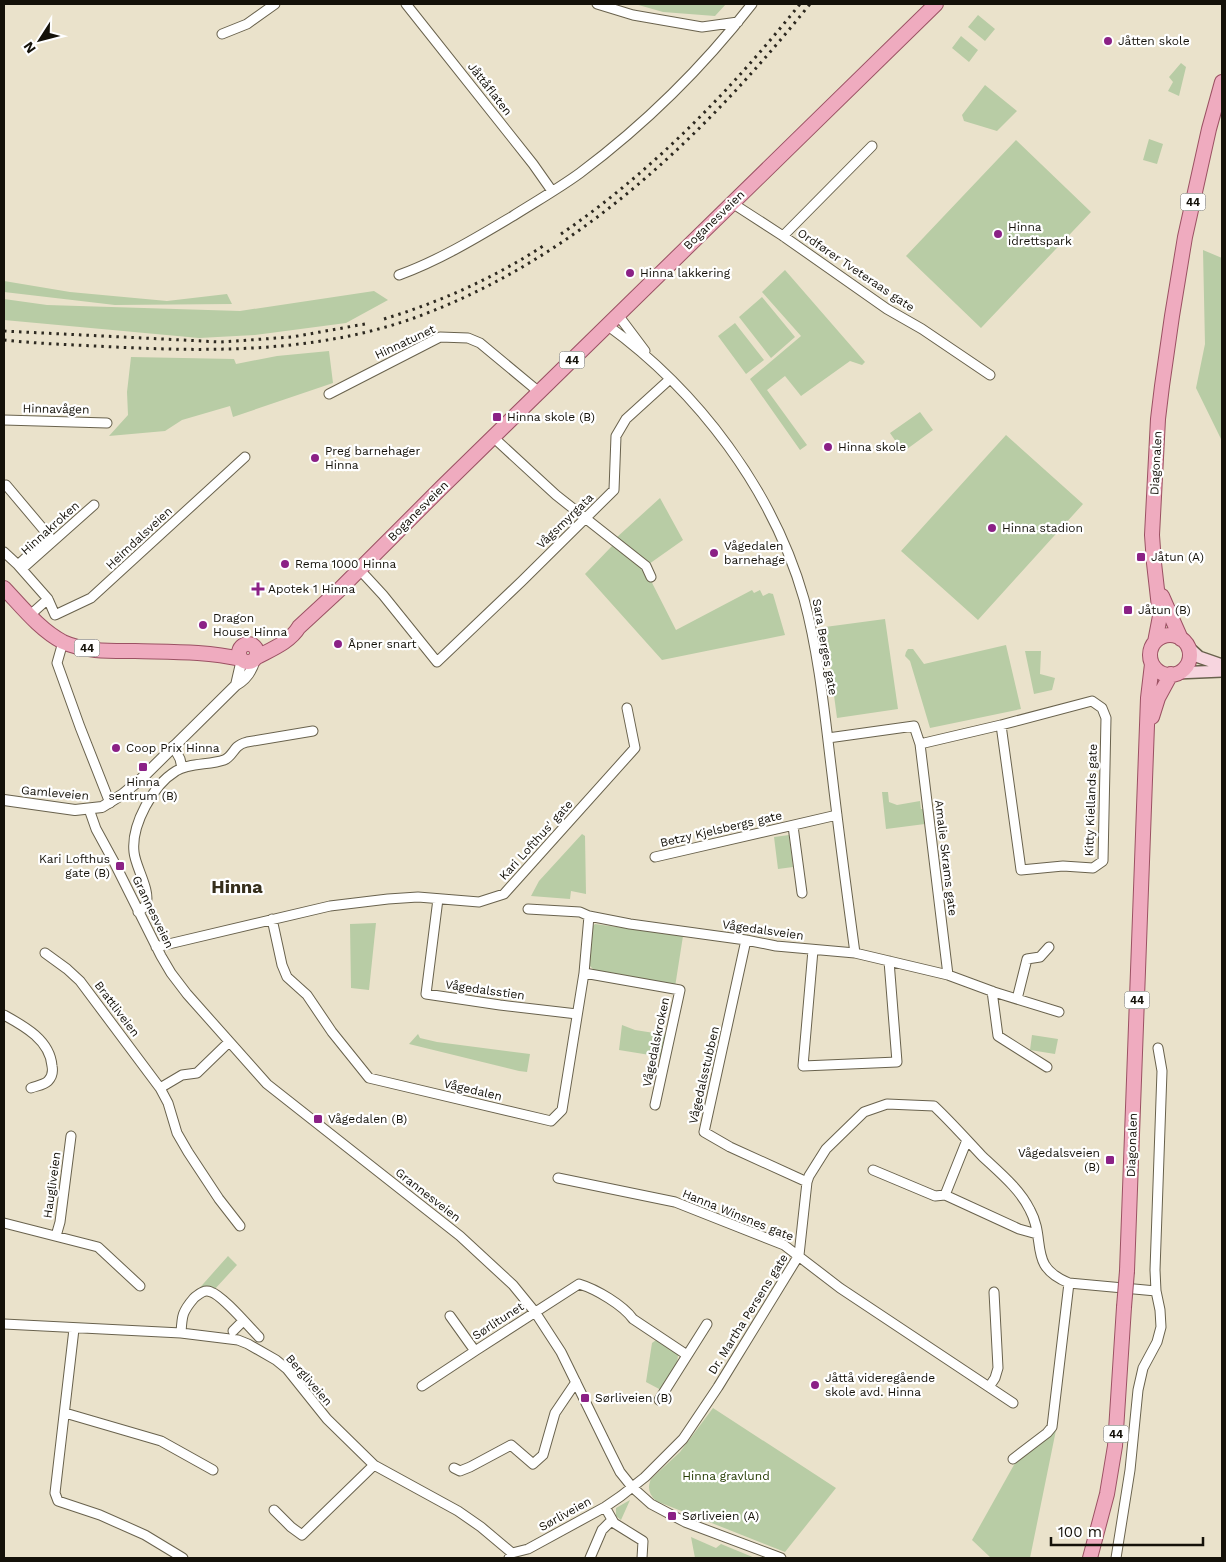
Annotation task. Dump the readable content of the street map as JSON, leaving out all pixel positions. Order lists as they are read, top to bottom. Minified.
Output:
{"streets":{"main road":["44","Boganesveien","Diagonalen"],"street":["Jåttåflaten","Ordfører Tveteraas gate","Hinnatunet","Hinnavågen","Vågsmyrgata","Hinnakroken","Heimdalsveien","Sara Berges gate","Gamleveien","Kitty Kiellands gate","Betzy Kjelsbergs gate","Kari Lofthus' gate","Amalie Skrams gate","Grannesveien","Vågedalsveien","Vågedalsstien","Brattliveien","Vågedalskroken","Vågedalsstubben","Vågedalen","Haugliveien","Hanna Winsnes gate","Dr. Martha Persens gate","Sørlitunet","Bergliveien","Sørliveien"]},"crossings":[["44","Boganesveien"],["44","Diagonalen"],["44","Gamleveien"],["Boganesveien","Ordfører Tveteraas gate"],["Boganesveien","Hinnatunet"],["Boganesveien","Vågsmyrgata"],["Boganesveien","Sara Berges gate"],["Boganesveien","Gamleveien"],["Vågsmyrgata","Sara Berges gate"],["Sara Berges gate","Betzy Kjelsbergs gate"],["Sara Berges gate","Vågedalsveien"],["Gamleveien","Grannesveien"],["Kitty Kiellands gate","Amalie Skrams gate"],["Kari Lofthus' gate","Grannesveien"],["Kari Lofthus' gate","Vågedalsstien"],["Kari Lofthus' gate","Vågedalen"],["Amalie Skrams gate","Vågedalsveien"],["Grannesveien","Dr. Martha Persens gate"],["Grannesveien","Sørlitunet"],["Grannesveien","Sørliveien"],["Vågedalsveien","Vågedalsstubben"],["Vågedalsveien","Vågedalen"],["Vågedalsstien","Vågedalen"],["Vågedalskroken","Vågedalen"],["Vågedalsstubben","Dr. Martha Persens gate"],["Hanna Winsnes gate","Dr. Martha Persens gate"],["Dr. Martha Persens gate","Sørliveien"],["Bergliveien","Sørliveien"]],"districts":["Hinna"],"parks":["Hinna gravlund"],"places":{"other":["Jåtten skole","Hinna idrettspark","Hinna lakkering","Hinna skole","Preg barnehager Hinna","Hinna stadion","Vågedalen barnehage","Rema 1000 Hinna","Dragon House Hinna","Åpner snart","Coop Prix Hinna","Jåttå videregående skole avd. Hinna"],"transit":["Hinna skole (B)","Jåtun (A)","Jåtun (B)","Hinna sentrum (B)","Kari Lofthus gate (B)","Vågedalen (B)","Vågedalsveien (B)","Sørliveien (B)","Sørliveien (A)"],"health":["Apotek 1 Hinna"]},"scale_bar":"100 m","north":"bottom left"}
